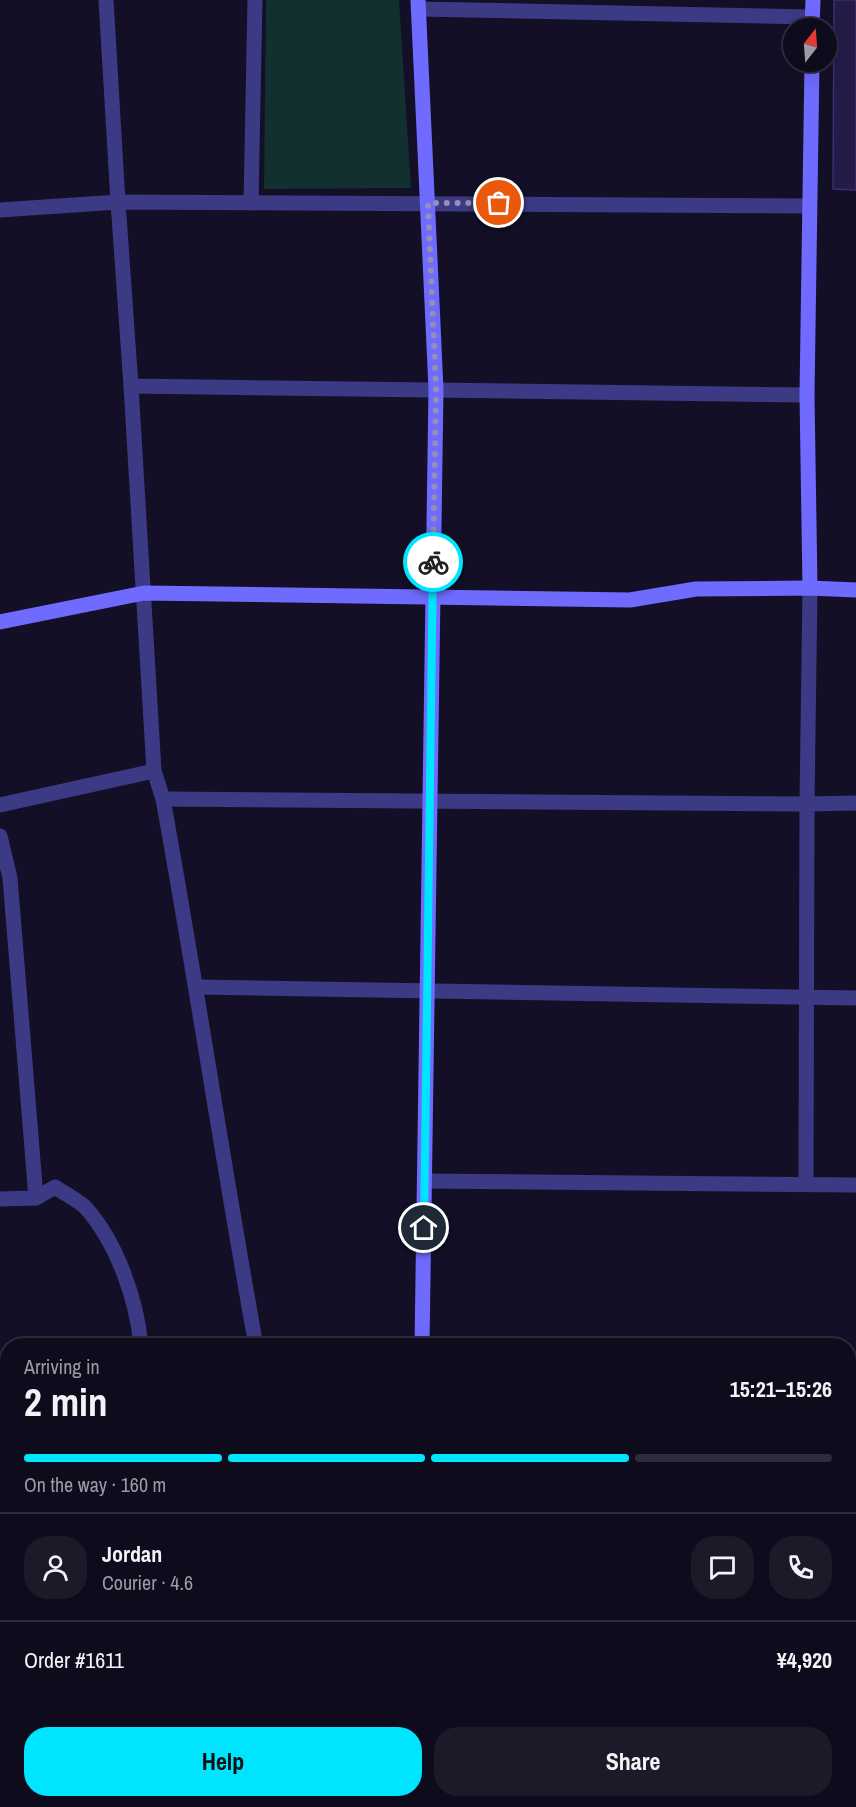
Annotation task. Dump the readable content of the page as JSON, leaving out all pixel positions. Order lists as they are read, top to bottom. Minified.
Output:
{"north":"top","page":{"heading":["2 min","Arriving in","15:21–15:26"],"panel":["Jordan","Courier · 4.6","Order #1611","¥4,920"],"bar":"On the way · 160 m","buttons":["Help","Share"]}}
